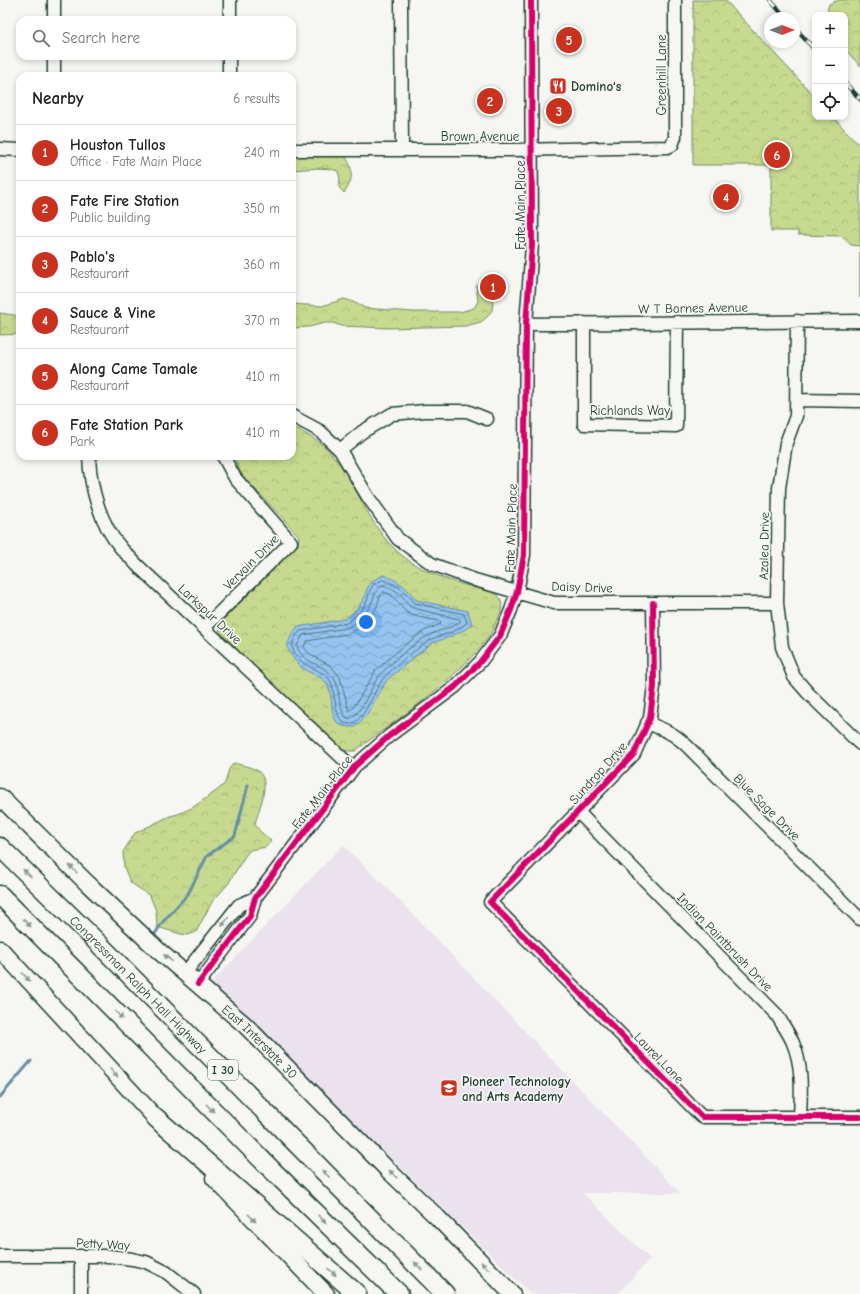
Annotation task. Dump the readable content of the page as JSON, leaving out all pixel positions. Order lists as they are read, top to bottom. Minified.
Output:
{"streets":{"highway":["Congressman Ralph Hall Highway","I 30"],"main road":["East Interstate 30"],"street":["Greenhill Lane","Brown Avenue","Fate Main Place","W T Barnes Avenue","Richlands Way","Azalea Drive","Vervain Drive","Daisy Drive","Larkspur Drive","Sundrop Drive","Blue Sage Drive","Indian Paintbrush Drive","Laurel Lane","Petty Way"]},"crossings":[["Greenhill Lane","Brown Avenue"],["Brown Avenue","Fate Main Place"],["Fate Main Place","W T Barnes Avenue"],["Fate Main Place","Daisy Drive"],["Fate Main Place","Larkspur Drive"],["Fate Main Place","East Interstate 30"],["W T Barnes Avenue","Richlands Way"],["W T Barnes Avenue","Azalea Drive"],["Azalea Drive","Daisy Drive"],["Vervain Drive","Larkspur Drive"],["Daisy Drive","Sundrop Drive"],["Sundrop Drive","Blue Sage Drive"],["Sundrop Drive","Indian Paintbrush Drive"],["Sundrop Drive","Laurel Lane"],["Indian Paintbrush Drive","Laurel Lane"]],"places":{"restaurant":["Domino's"],"school or university":["Pioneer Technology and Arts Academy"]},"north":"right","page":{"map_buttons":["+","−"],"search":"Search here","pins":["5","2","3","6","4","1"],"heading":["Nearby","6 results"],"list":[{"mark":"1","name":"Houston Tullos","note":"Office · Fate Main Place","value":"240 m"},{"mark":"2","name":"Fate Fire Station","note":"Public building","value":"350 m"},{"mark":"3","name":"Pablo's","note":"Restaurant","value":"360 m"},{"mark":"4","name":"Sauce & Vine","note":"Restaurant","value":"370 m"},{"mark":"5","name":"Along Came Tamale","note":"Restaurant","value":"410 m"},{"mark":"6","name":"Fate Station Park","note":"Park","value":"410 m"}]}}
